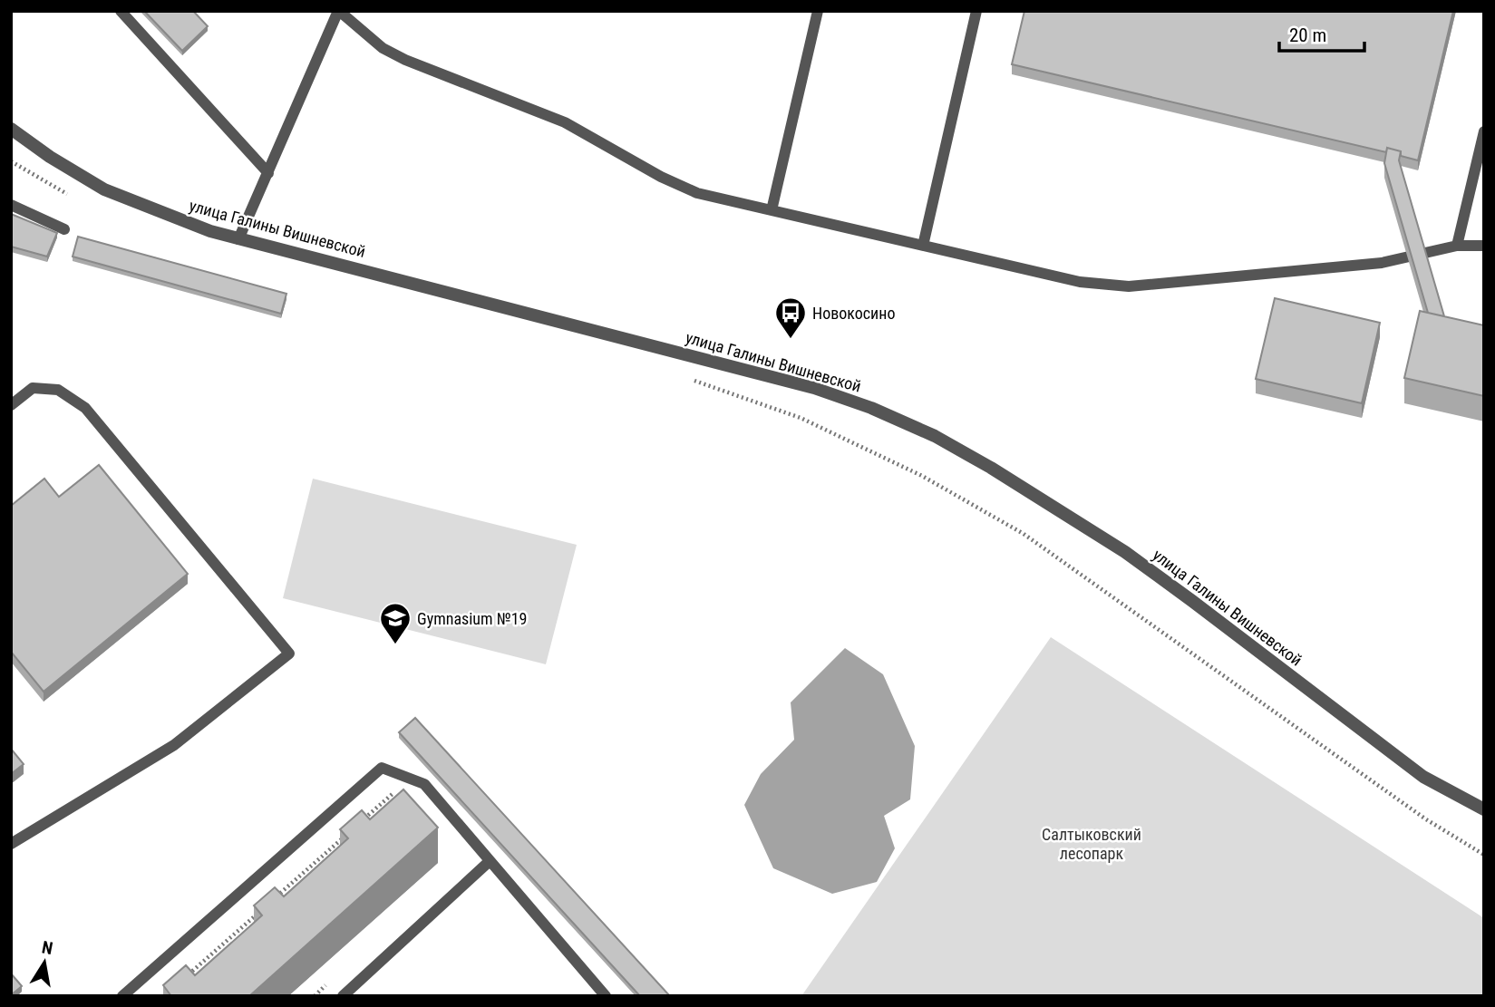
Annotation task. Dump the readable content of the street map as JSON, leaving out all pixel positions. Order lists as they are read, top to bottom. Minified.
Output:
{"streets":{"street":["улица Галины Вишневской"]},"parks":["Салтыковский лесопарк"],"places":{"bus stop":["Новокосино"],"school or university":["Gymnasium №19"]},"scale_bar":"20 m","north":"top"}
